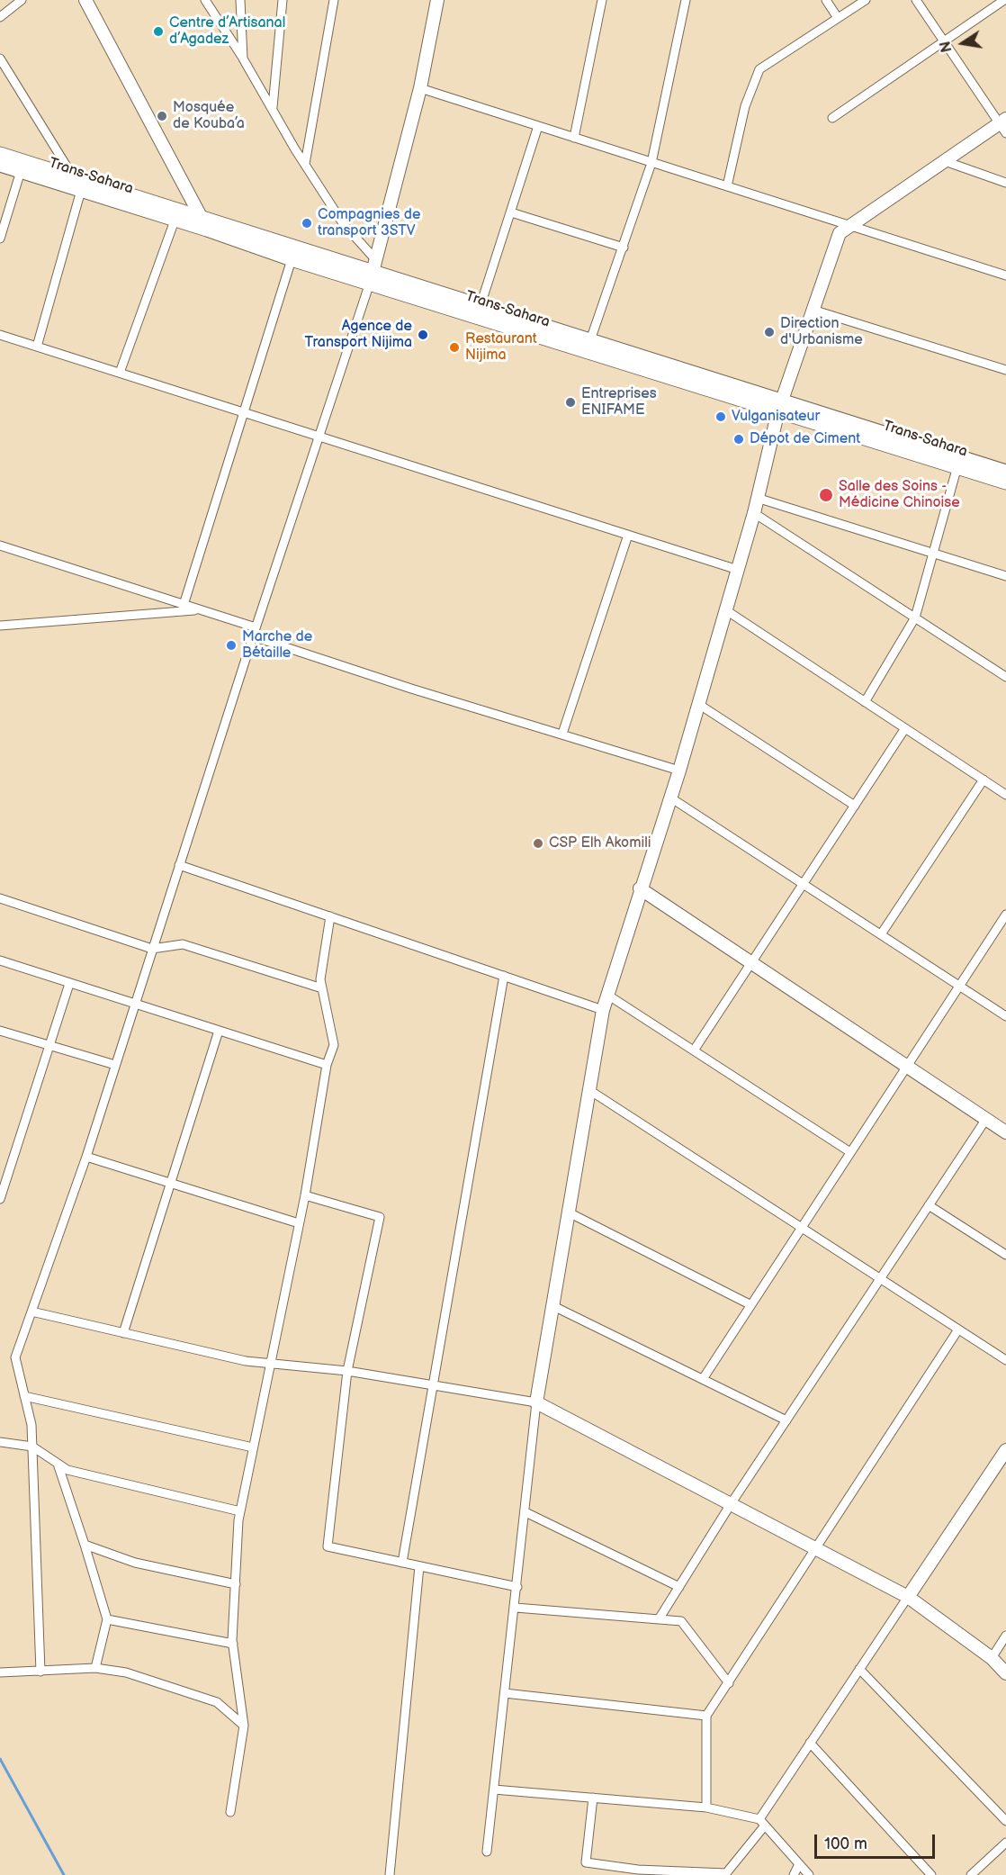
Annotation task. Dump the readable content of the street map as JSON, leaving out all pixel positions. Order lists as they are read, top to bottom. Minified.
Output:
{"streets":{"main road":["Trans-Sahara"]},"places":["Centre d’Artisanal d’Agadez","Mosquée de Kouba’a","Compagnies de transport 3STV","Direction d'Urbanisme","Agence de Transport Nijima","Restaurant Nijima","Entreprises ENIFAME","Vulganisateur","Dépot de Ciment","Salle des Soins - Médicine Chinoise","Marche de Bétaille","CSP Elh Akomili"],"scale_bar":"100 m","north":"left"}
